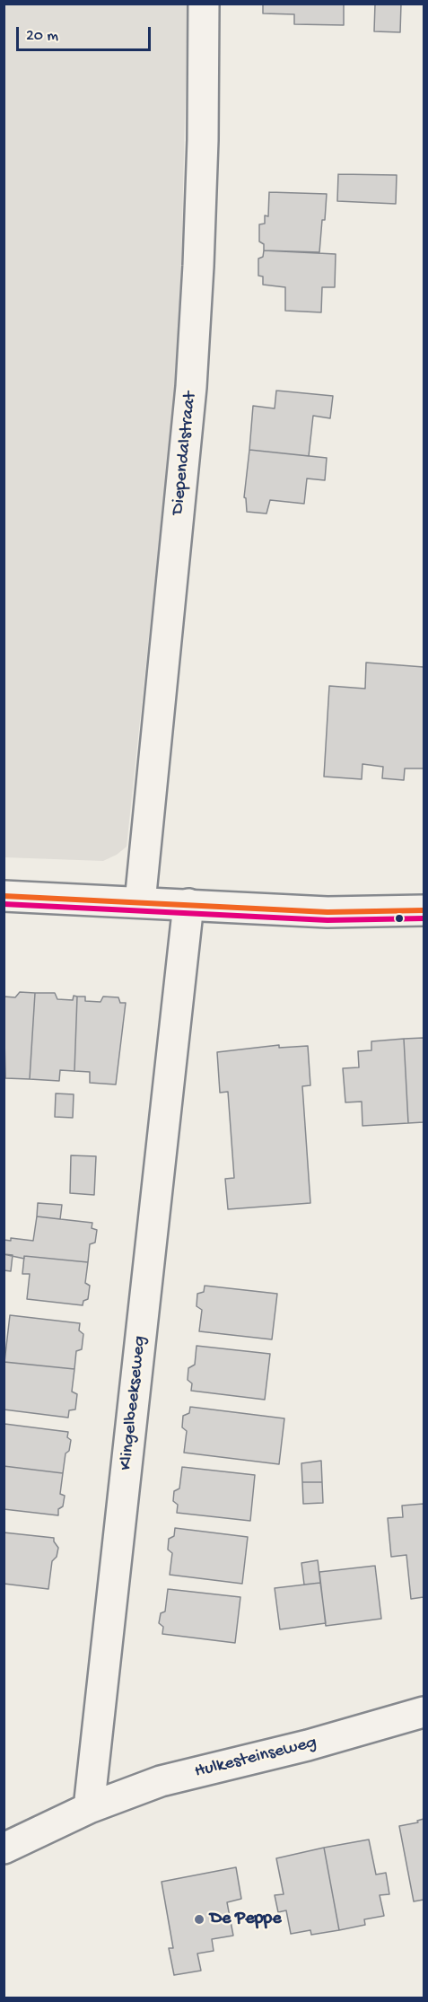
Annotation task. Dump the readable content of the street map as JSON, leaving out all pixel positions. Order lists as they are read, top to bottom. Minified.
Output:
{"streets":{"street":["Diependalstraat","Klingelbeekseweg","Hulkesteinseweg"]},"crossings":[["Klingelbeekseweg","Hulkesteinseweg"]],"places":["De Peppe"],"scale_bar":"20 m"}
